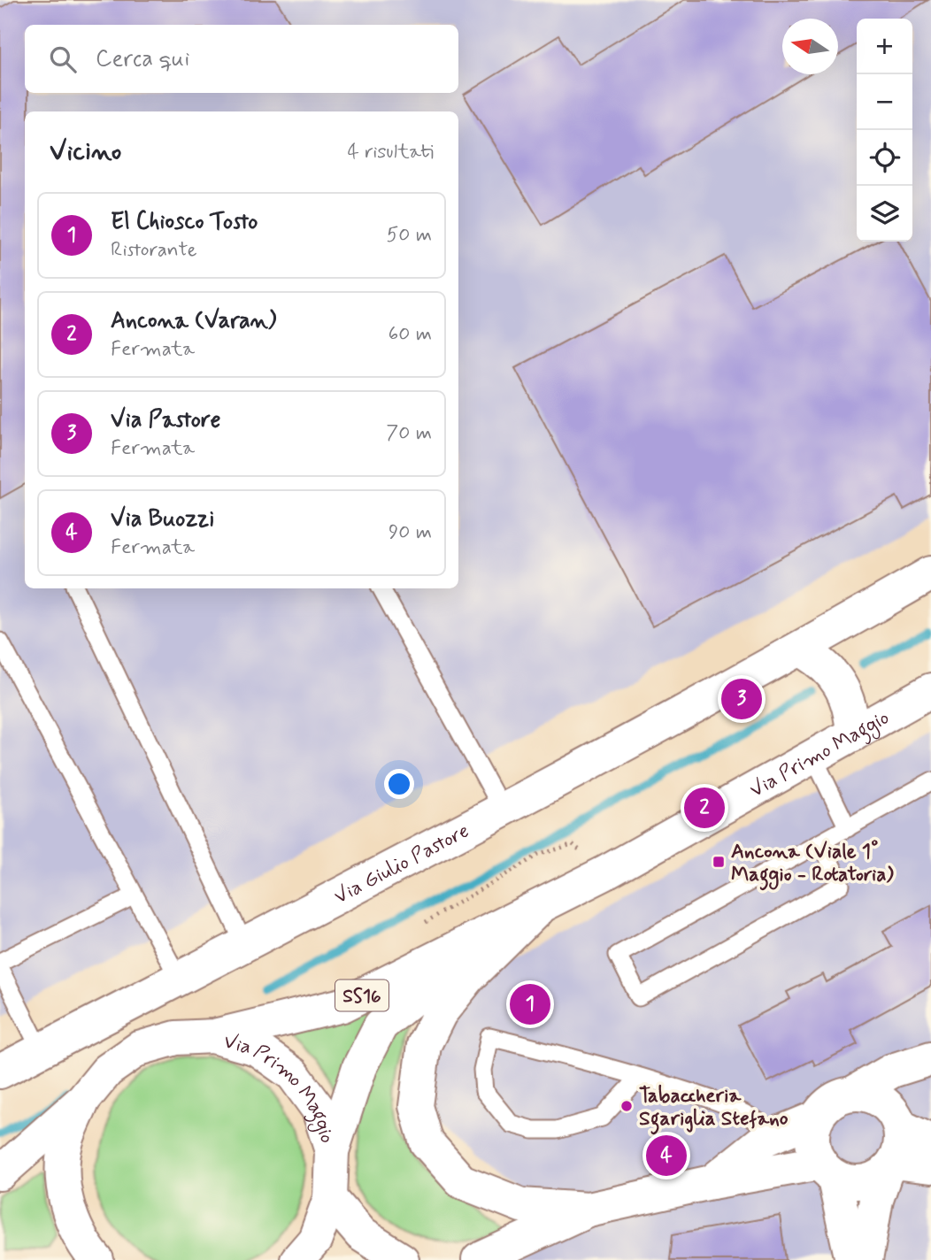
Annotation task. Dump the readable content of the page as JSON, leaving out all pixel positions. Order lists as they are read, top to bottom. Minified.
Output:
{"streets":{"street":["Via Primo Maggio","Via Giulio Pastore","SS16"]},"places":{"transit":["Ancona (Viale 1° Maggio - Rotatoria)"],"other":["Tabaccheria Sgariglia Stefano"]},"north":"left","page":{"map_buttons":["+","−"],"search":"Cerca qui","heading":["Vicino","4 risultati"],"list":[{"mark":"1","name":"El Chiosco Tosto","note":"Ristorante","value":"50 m"},{"mark":"2","name":"Ancona (Varan)","note":"Fermata","value":"60 m"},{"mark":"3","name":"Via Pastore","note":"Fermata","value":"70 m"},{"mark":"4","name":"Via Buozzi","note":"Fermata","value":"90 m"}],"pins":["3","2","1","4"]}}
